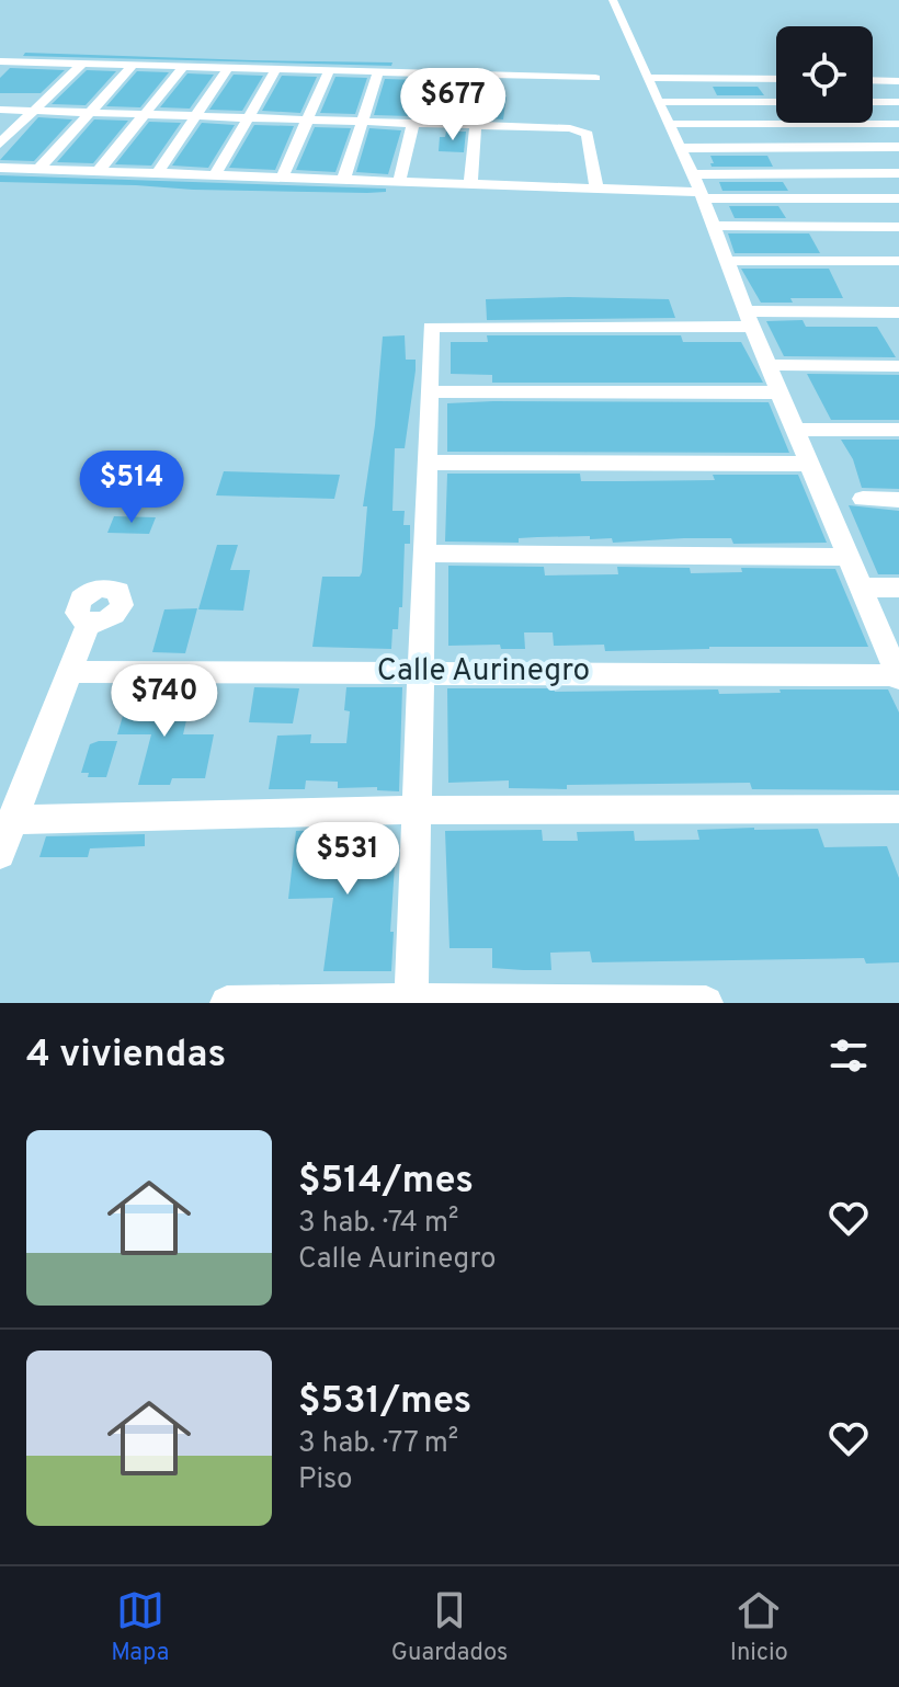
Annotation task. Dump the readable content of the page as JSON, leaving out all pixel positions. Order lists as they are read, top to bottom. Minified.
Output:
{"streets":{"street":["Calle Aurinegro"]},"page":{"price":["$677","$514","$740","$531"],"heading":"4 viviendas","list":[{"name":"$514/mes","note":"3 hab. · 74 m² · Calle Aurinegro"},{"name":"$531/mes","note":"3 hab. · 77 m² · Piso"}],"tabs":["Mapa","Guardados","Inicio"]}}
